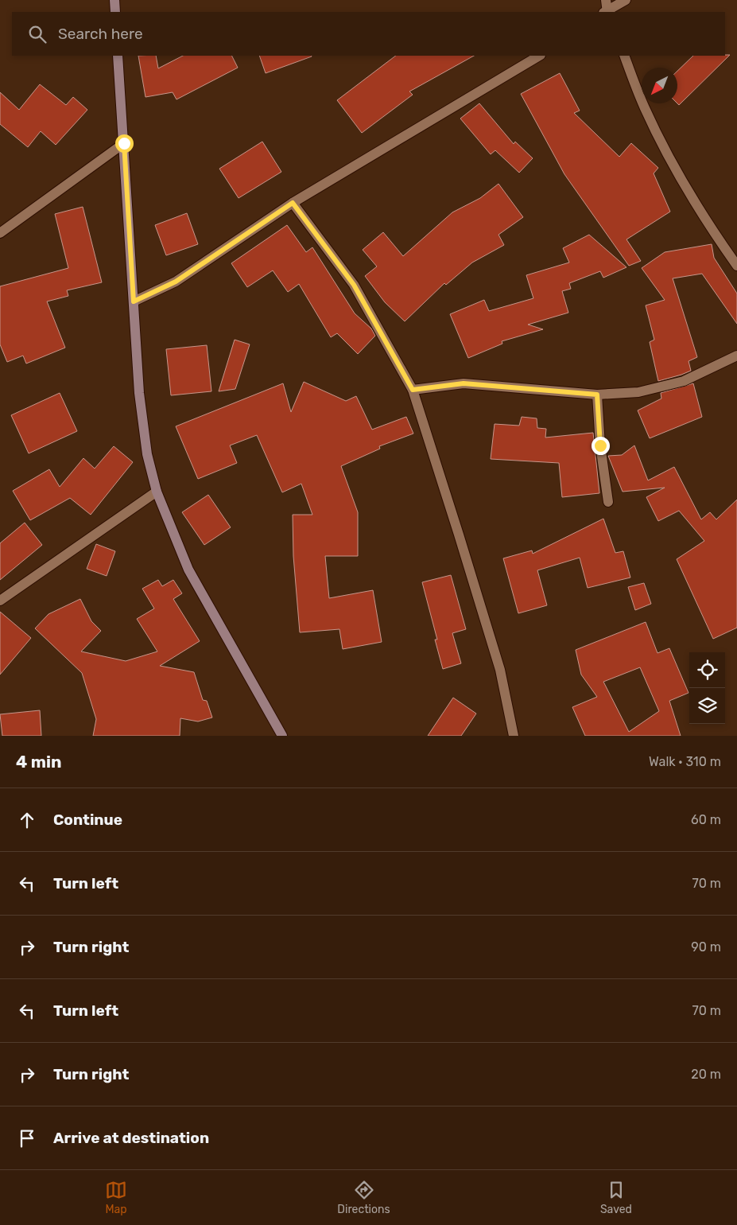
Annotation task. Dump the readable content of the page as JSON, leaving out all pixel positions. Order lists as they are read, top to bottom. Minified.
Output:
{"north":"bottom left","page":{"search":"Search here","heading":["4 min","Walk · 310 m"],"list":[["Continue","60 m"],["Turn left","70 m"],["Turn right","90 m"],["Turn left","70 m"],["Turn right","20 m"],"Arrive at destination"],"nav":["Map","Directions","Saved"]}}
